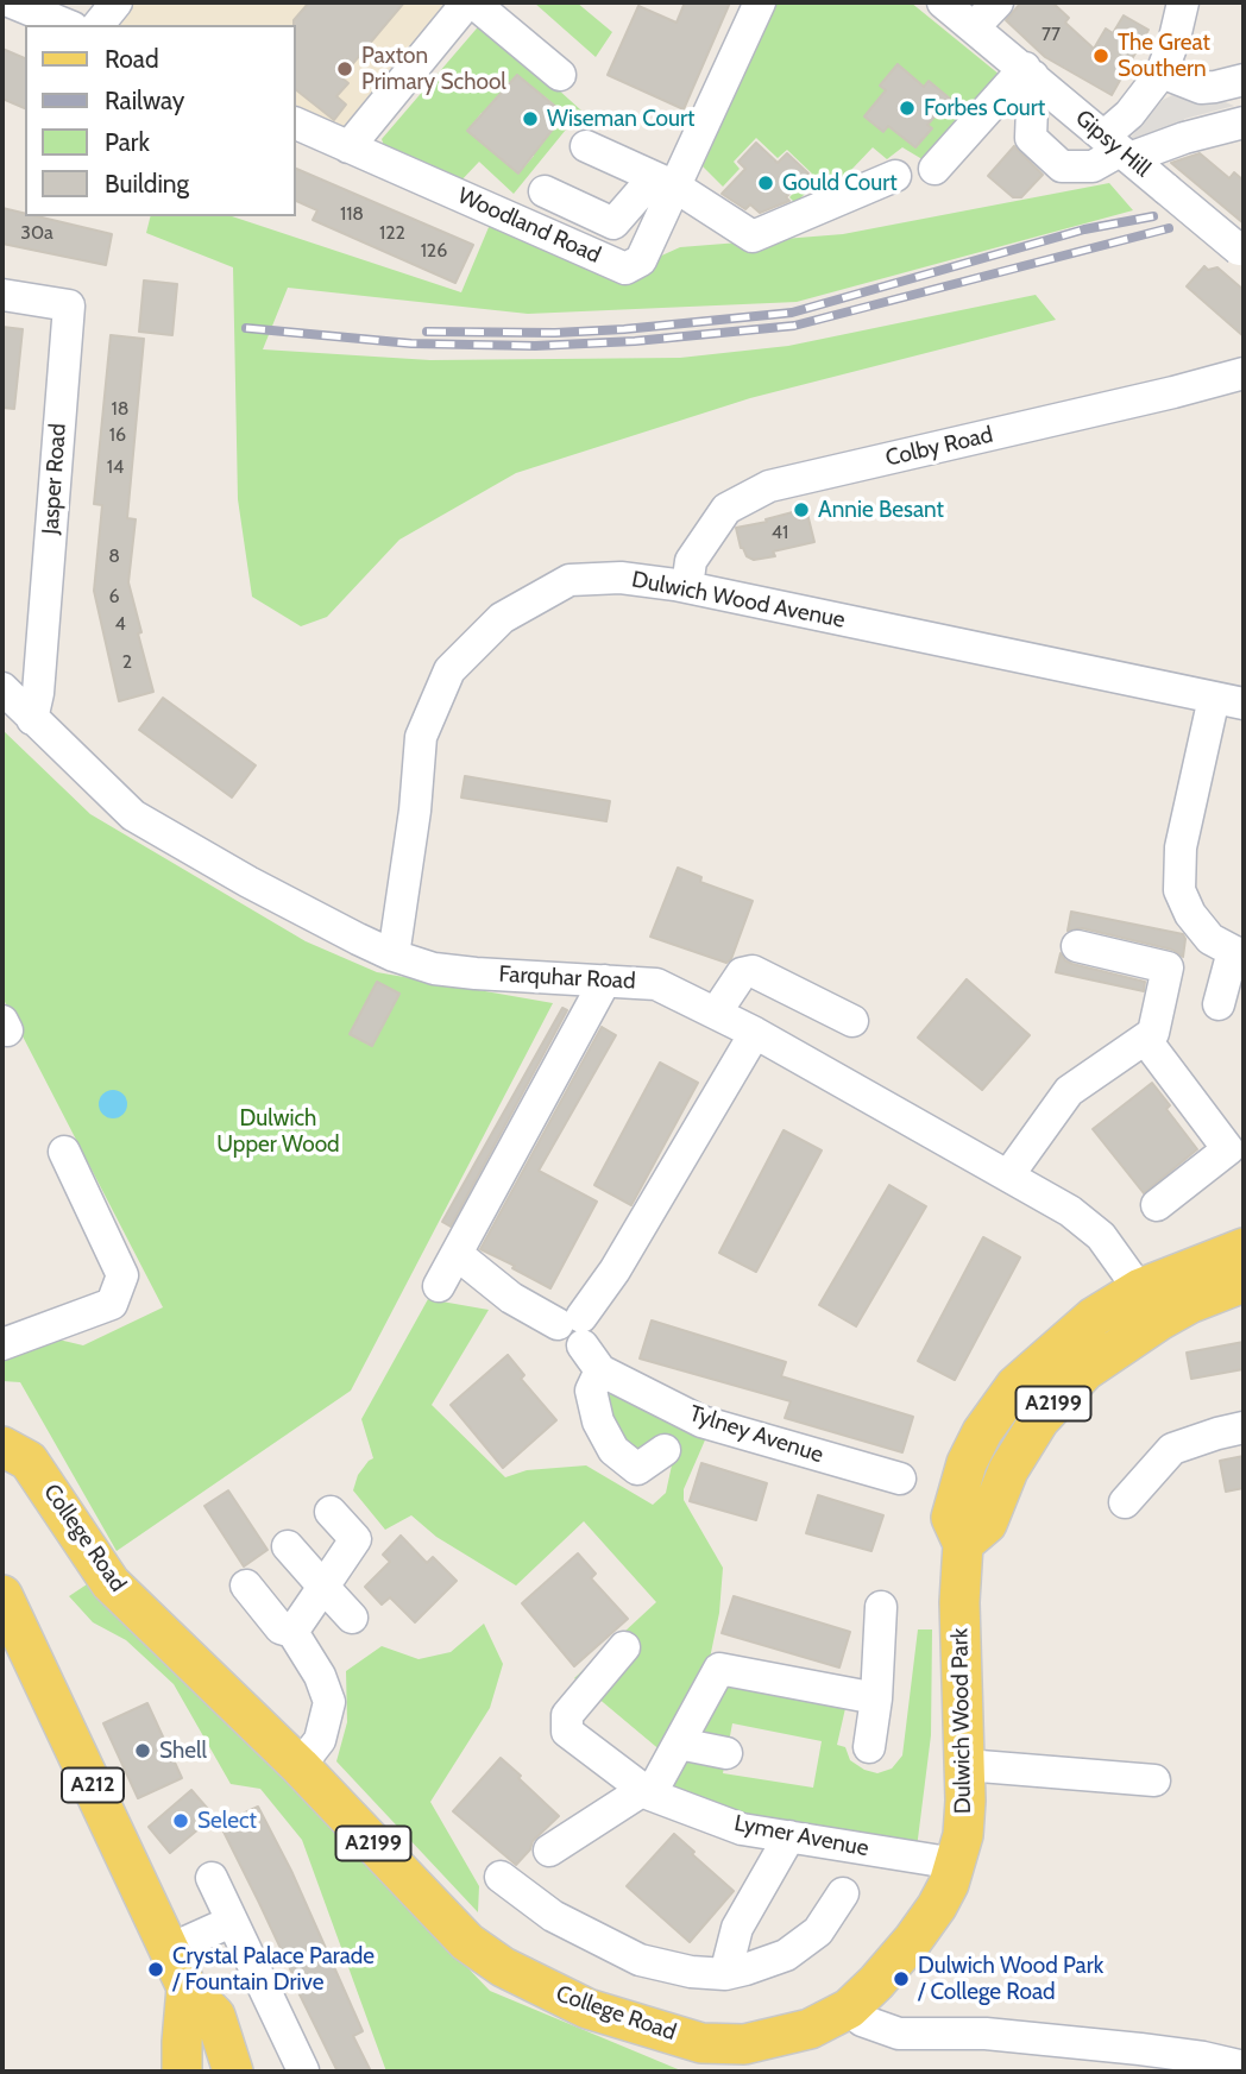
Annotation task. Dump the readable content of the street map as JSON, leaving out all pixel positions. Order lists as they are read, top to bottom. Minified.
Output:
{"streets":{"main road":["A2199","College Road","Dulwich Wood Park","A212"],"street":["Gipsy Hill","Woodland Road","Colby Road","Jasper Road","Dulwich Wood Avenue","Farquhar Road","Tylney Avenue","Lymer Avenue"]},"crossings":[["Colby Road","Dulwich Wood Avenue"],["Jasper Road","Farquhar Road"],["Dulwich Wood Avenue","Farquhar Road"],["Farquhar Road","Dulwich Wood Park"],["College Road","Dulwich Wood Park"],["Dulwich Wood Park","Lymer Avenue"]],"parks":["Dulwich Upper Wood"],"places":["The Great Southern","Paxton Primary School","Forbes Court","Wiseman Court","Gould Court","Annie Besant","Shell","Select","Crystal Palace Parade / Fountain Drive","Dulwich Wood Park / College Road"],"house_numbers":["77","118","30a","122","126","18","16","14","41","8","6","4","2"],"legend":["Road","Railway","Park","Building"]}
